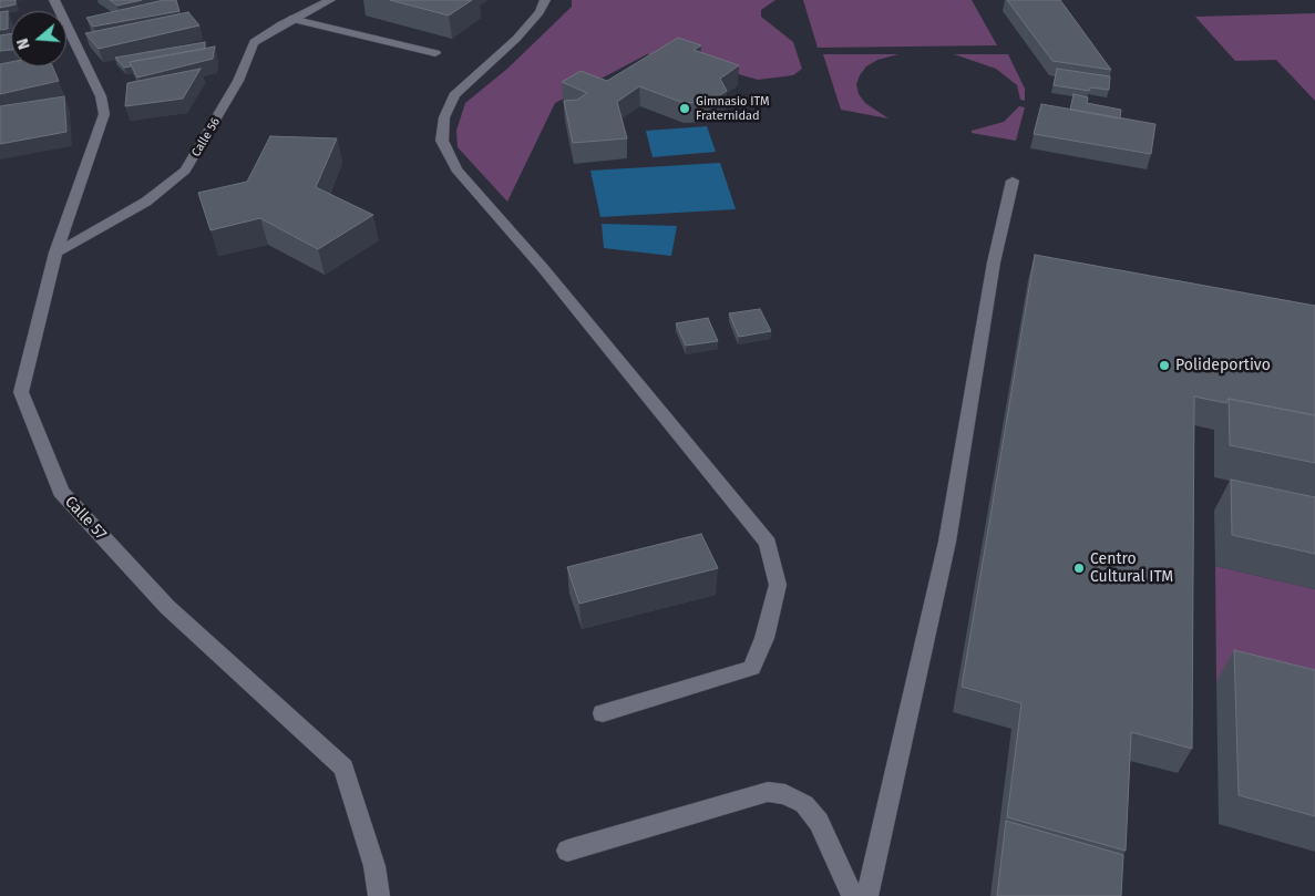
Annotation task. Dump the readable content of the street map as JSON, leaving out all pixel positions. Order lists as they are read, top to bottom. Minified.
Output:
{"streets":{"street":["Calle 56","Calle 57"]},"crossings":[["Calle 56","Calle 57"]],"places":["Gimnasio ITM Fraternidad","Polideportivo","Centro Cultural ITM"],"north":"left"}
